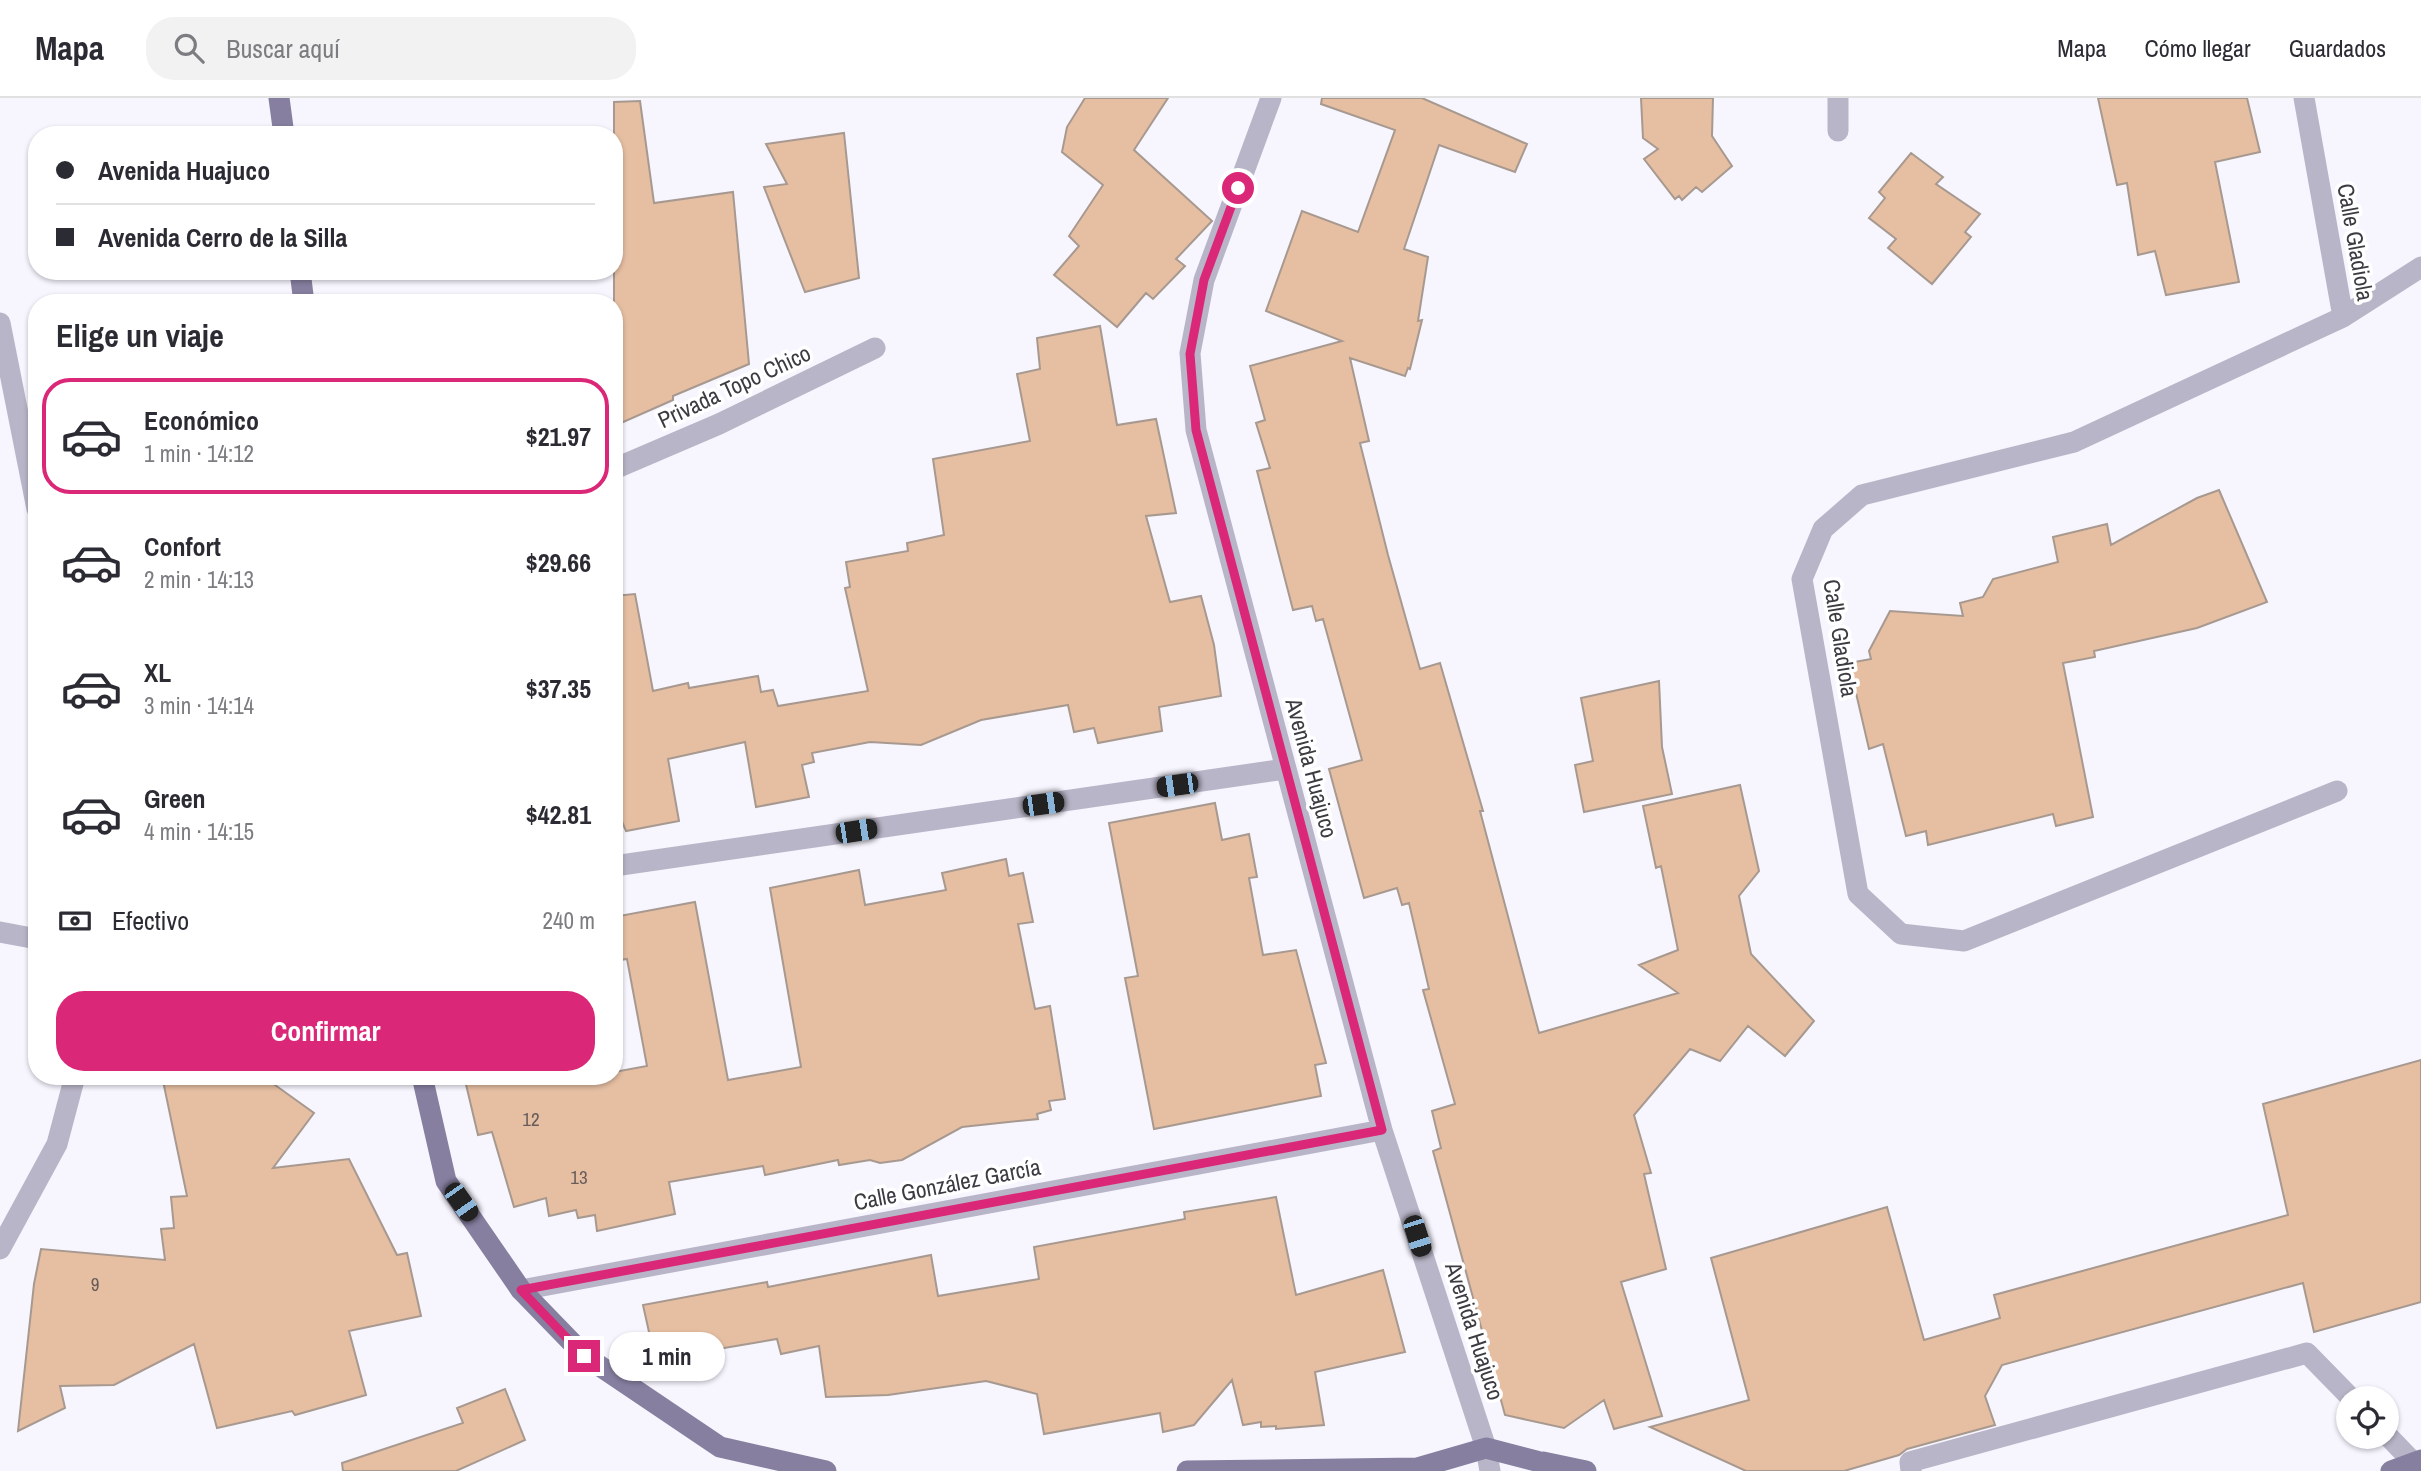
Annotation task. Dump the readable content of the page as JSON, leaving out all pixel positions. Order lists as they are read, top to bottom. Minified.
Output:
{"streets":{"street":["Calle Gladiola","Privada Topo Chico","Avenida Huajuco","Calle González García"]},"crossings":[["Avenida Huajuco","Calle González García"]],"house_numbers":["12","13","9"],"page":{"header":"Mapa","search":"Buscar aquí","nav":["Mapa","Cómo llegar","Guardados"],"banner":["Avenida Huajuco","Avenida Cerro de la Silla"],"heading":"Elige un viaje","list":[{"name":"Económico","note":"1 min · 14:12","value":"$21.97"},{"name":"Confort","note":"2 min · 14:13","value":"$29.66"},{"name":"XL","note":"3 min · 14:14","value":"$37.35"},{"name":"Green","note":"4 min · 14:15","value":"$42.81"}],"pay":["Efectivo","240 m"],"buttons":"Confirmar","bubble":"1 min"}}
